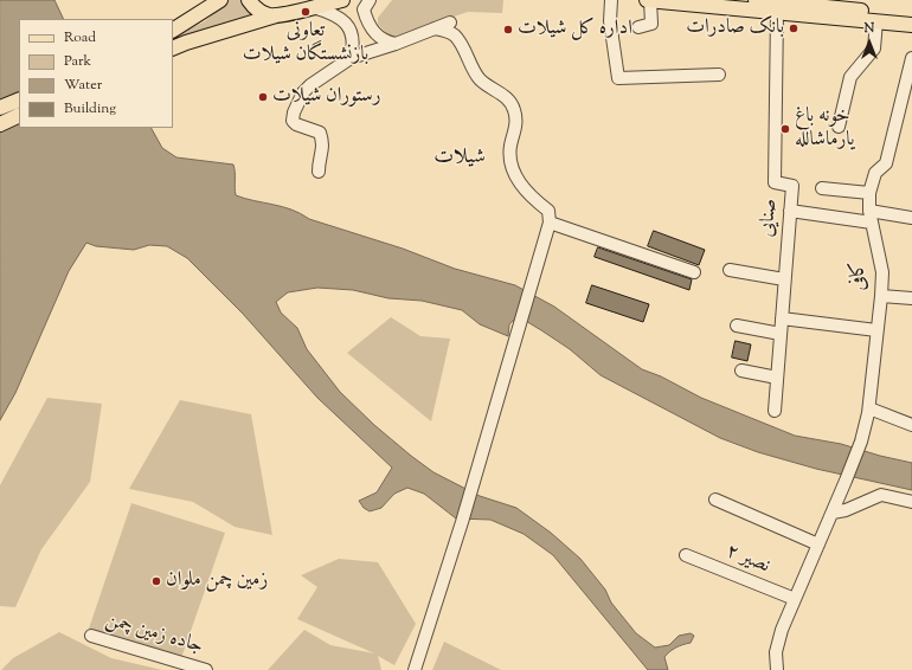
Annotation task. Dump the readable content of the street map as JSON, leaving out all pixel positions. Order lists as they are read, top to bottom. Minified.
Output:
{"streets":{"street":["صنایی","کافی","نصیر ۲","جاده زمین چمن"]},"crossings":[["کافی","نصیر ۲"]],"districts":["شیلات"],"places":["تعاونی بازنشستگان شیلات","بانک صادرات","اداره کل شیلات","رستوران شیلات","خونه باغ یارماشالله","زمین چمن ملوان"],"legend":["Road","Park","Water","Building"],"north":"top"}
